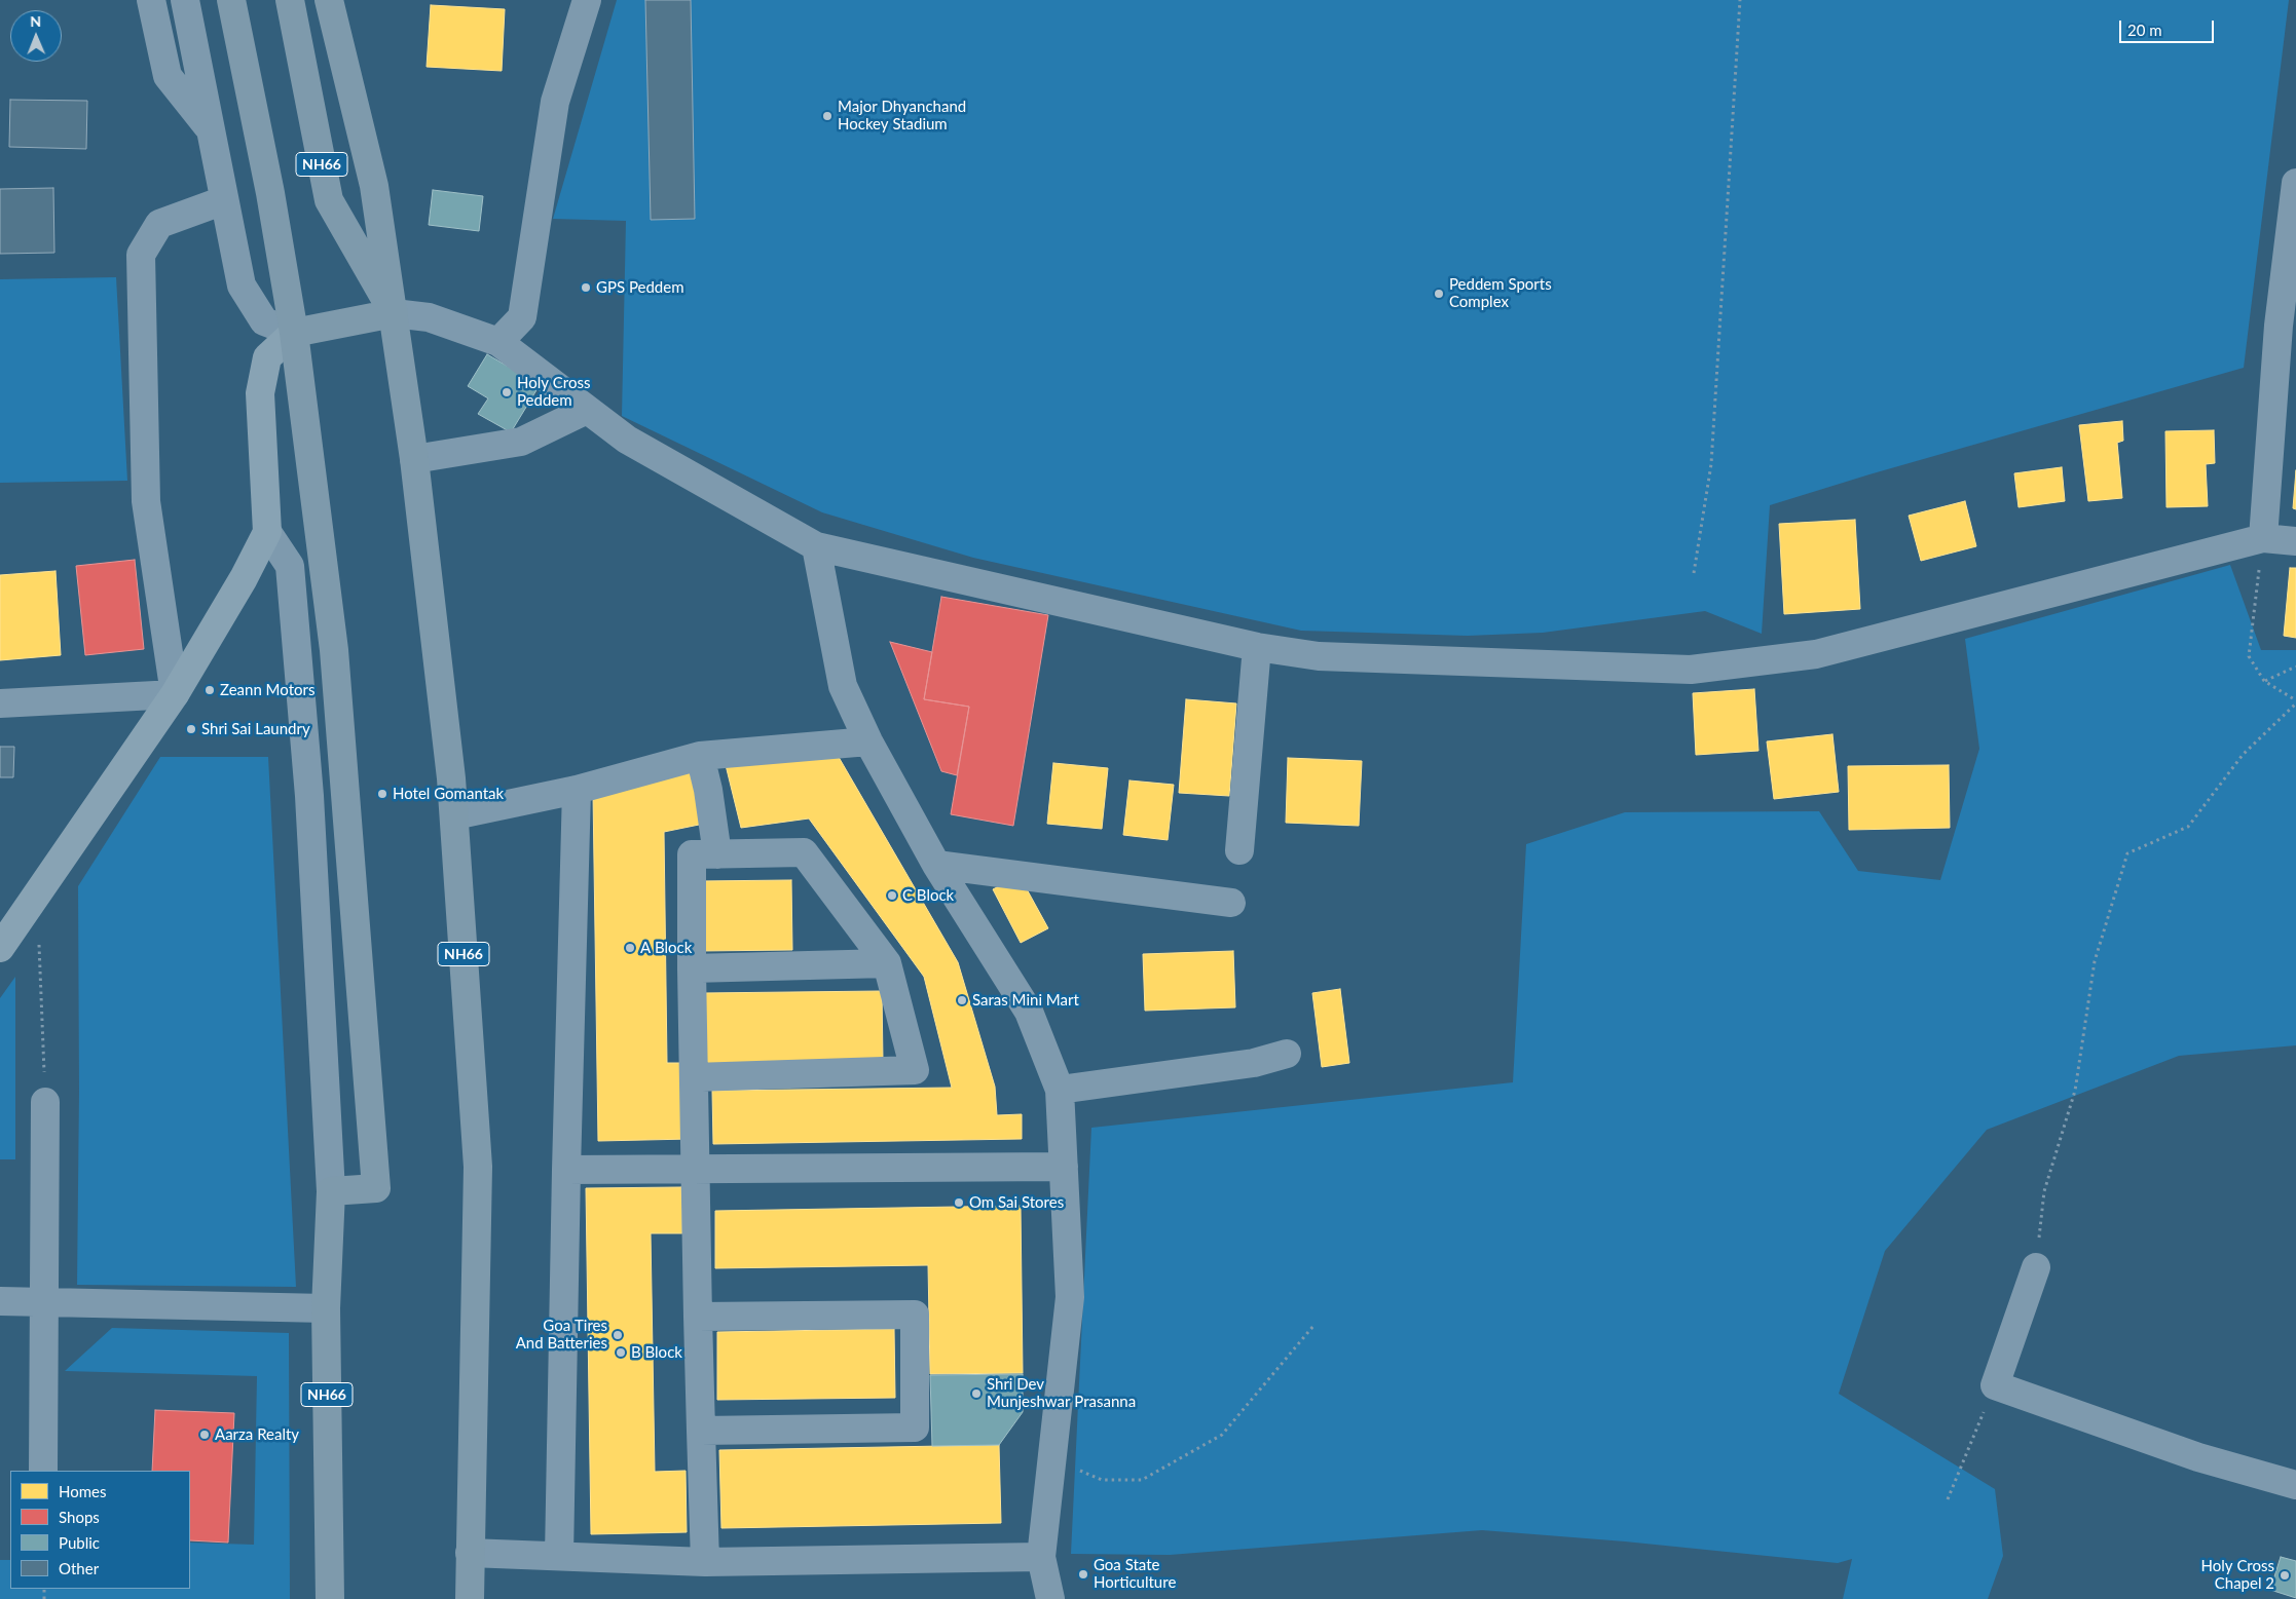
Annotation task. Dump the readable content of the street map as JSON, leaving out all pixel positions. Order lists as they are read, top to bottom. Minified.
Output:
{"streets":{"highway":["NH66"]},"places":["Major Dhyanchand Hockey Stadium","GPS Peddem","Peddem Sports Complex","Holy Cross Peddem","Zeann Motors","Shri Sai Laundry","Hotel Gomantak","C Block","A Block","Saras Mini Mart","Om Sai Stores","Goa Tires And Batteries","B Block","Shri Dev Munjeshwar Prasanna","Aarza Realty","Goa State Horticulture","Holy Cross Chapel 2"],"legend":["Homes","Shops","Public","Other"],"scale_bar":"20 m","north":"top"}
